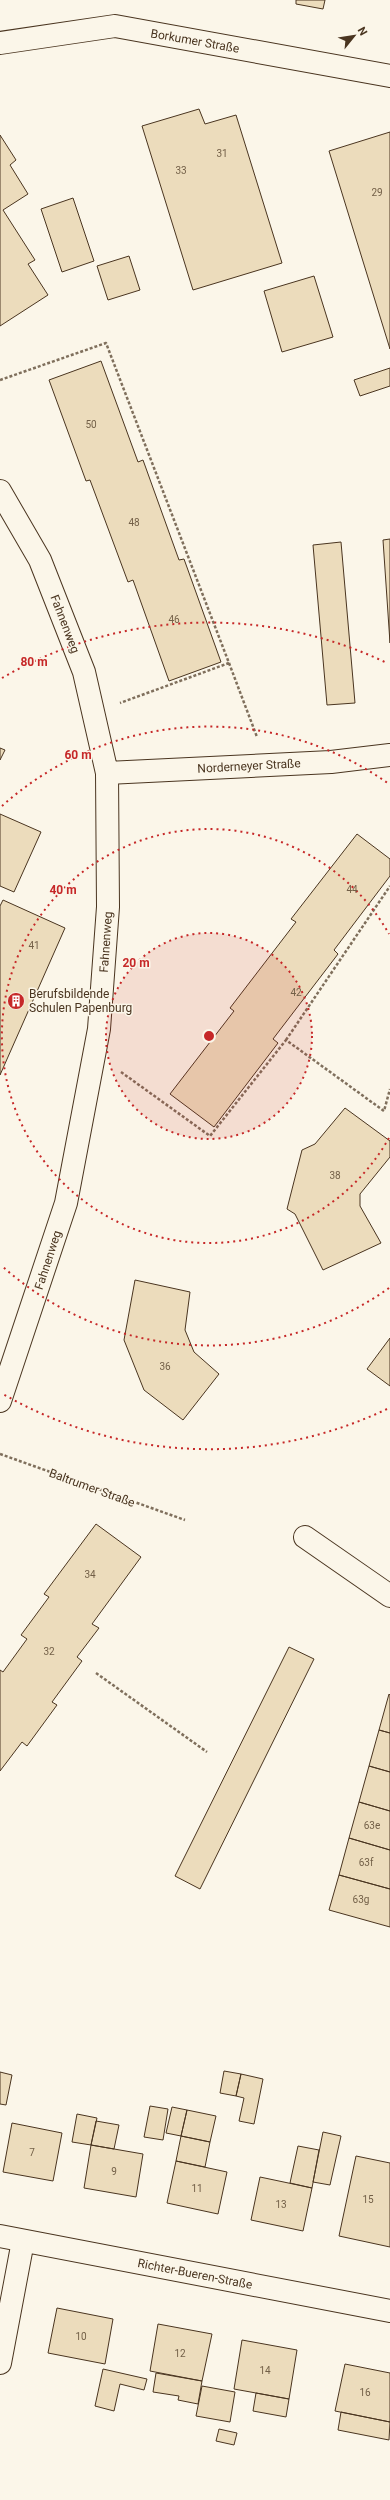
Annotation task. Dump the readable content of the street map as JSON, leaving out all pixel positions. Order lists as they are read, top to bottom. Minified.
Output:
{"streets":{"street":["Borkumer Straße","Fahnenweg","Norderneyer Straße","Richter-Bueren-Straße"],"path":["Baltrumer Straße"]},"crossings":[["Fahnenweg","Norderneyer Straße"]],"places":{"building":["Berufsbildende Schulen Papenburg"]},"house_numbers":["31","33","29","50","48","46","44","41","42","38","36","34","32","63e","63f","63g","7","9","11","15","13","10","12","14","16"],"north":"top right","rings":["80 m","60 m","40 m","20 m"]}
